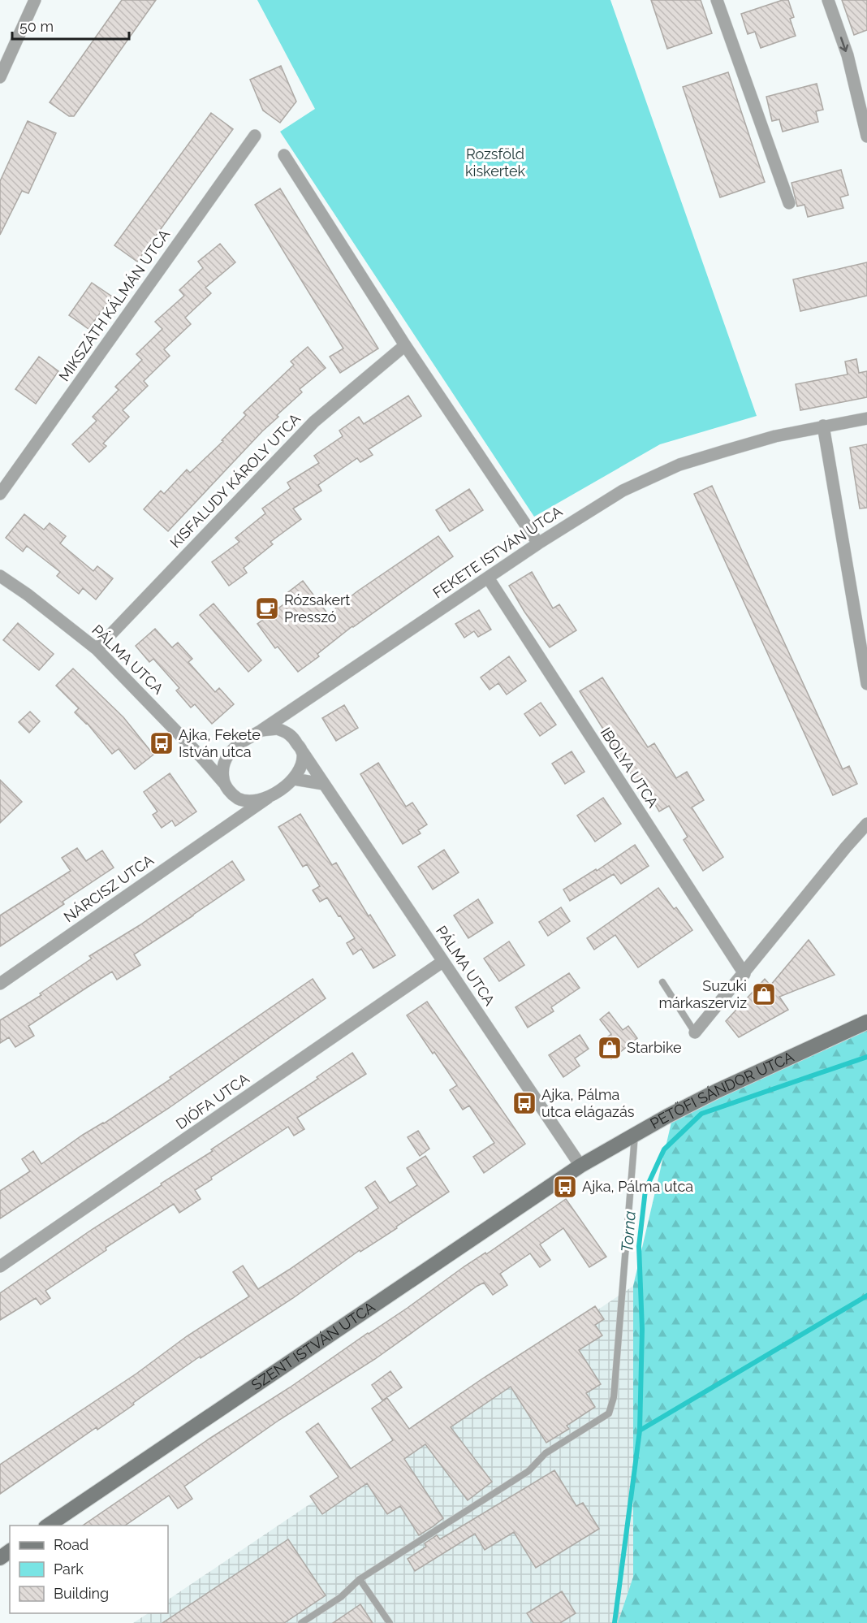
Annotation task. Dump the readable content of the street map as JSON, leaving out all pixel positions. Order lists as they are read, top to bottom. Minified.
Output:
{"streets":{"main road":["PETŐFI SÁNDOR UTCA","SZENT ISTVÁN UTCA"],"street":["MIKSZÁTH KÁLMÁN UTCA","KISFALUDY KÁROLY UTCA","FEKETE ISTVÁN UTCA","PÁLMA UTCA","IBOLYA UTCA","NÁRCISZ UTCA","DIÓFA UTCA"]},"crossings":[["KISFALUDY KÁROLY UTCA","PÁLMA UTCA"],["FEKETE ISTVÁN UTCA","PÁLMA UTCA"],["FEKETE ISTVÁN UTCA","IBOLYA UTCA"],["FEKETE ISTVÁN UTCA","NÁRCISZ UTCA"],["PÁLMA UTCA","NÁRCISZ UTCA"],["PÁLMA UTCA","PETŐFI SÁNDOR UTCA"],["PÁLMA UTCA","DIÓFA UTCA"],["PÁLMA UTCA","SZENT ISTVÁN UTCA"],["PETŐFI SÁNDOR UTCA","SZENT ISTVÁN UTCA"]],"water":["Torna"],"parks":["Rozsföld kiskertek"],"places":{"cafe":["Rózsakert Presszó"],"bus stop":["Ajka, Fekete István utca","Ajka, Pálma utca elágazás","Ajka, Pálma utca"],"shop":["Suzuki márkaszerviz","Starbike"]},"legend":["Road","Park","Building"],"scale_bar":"50 m"}
